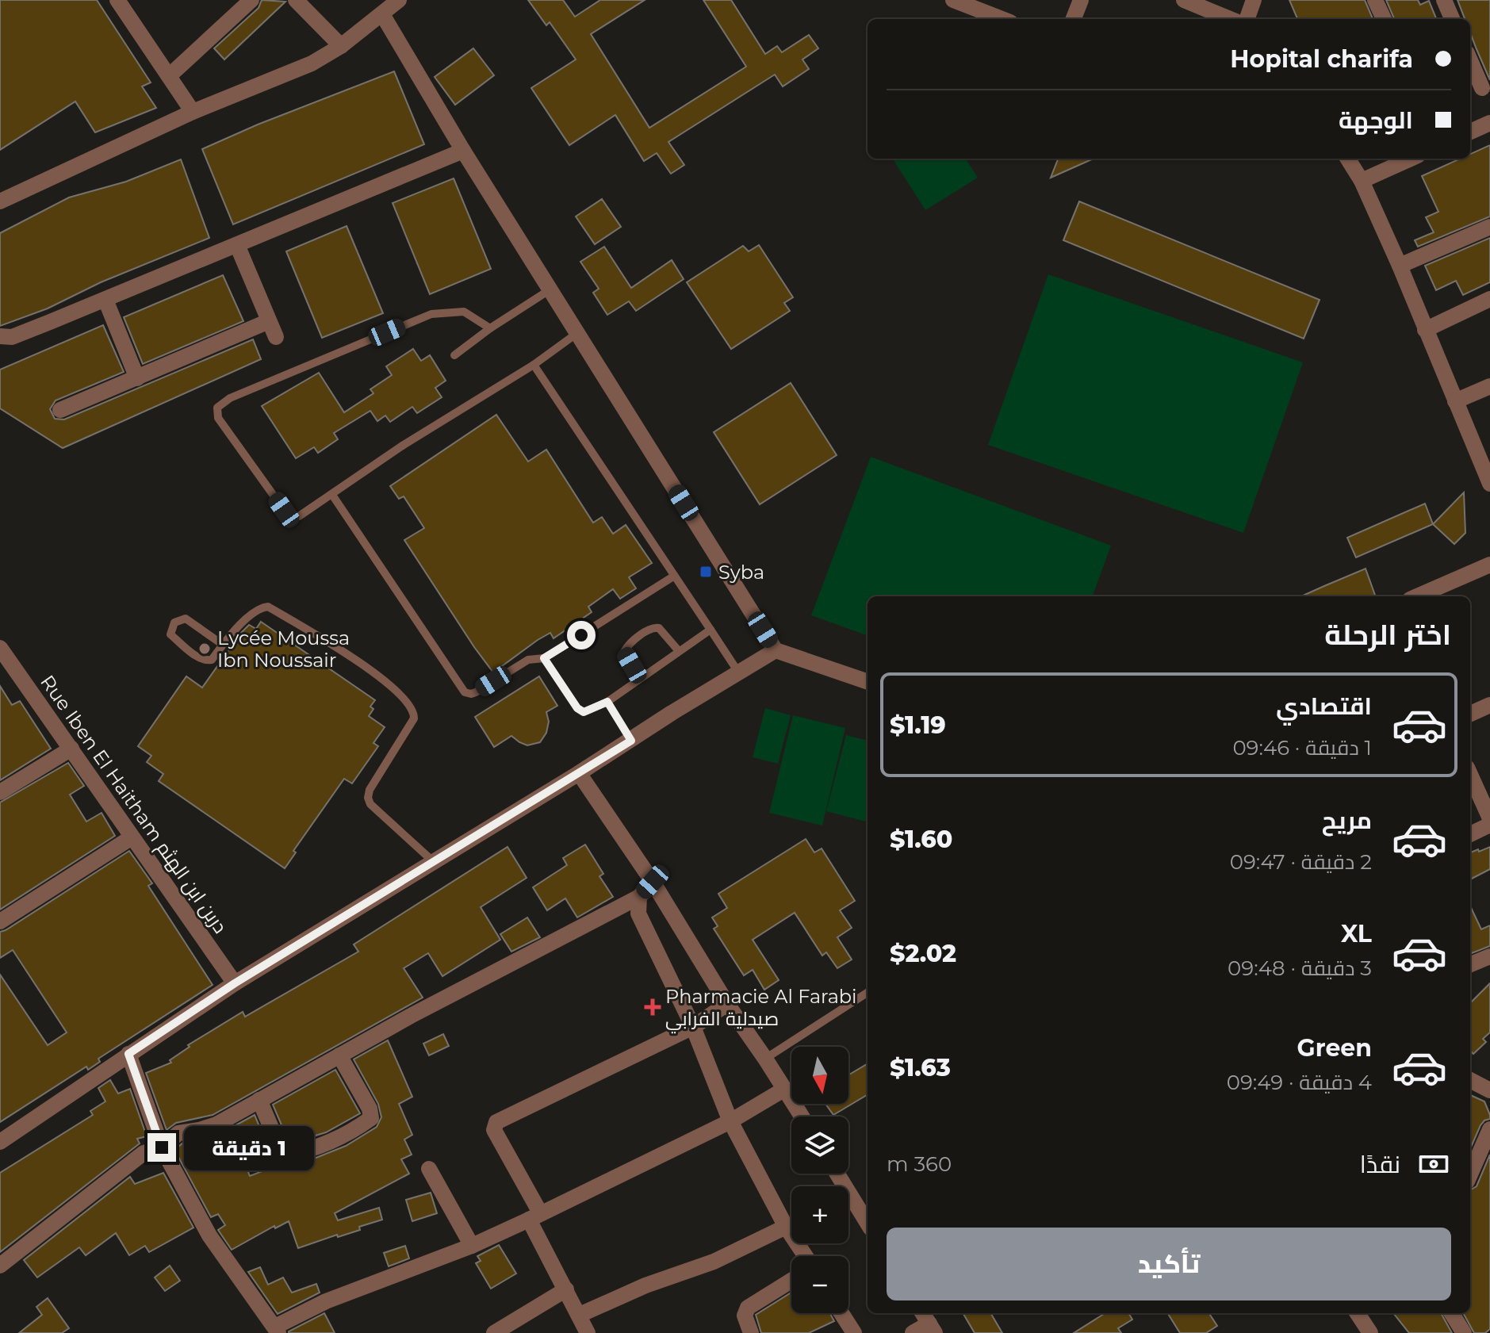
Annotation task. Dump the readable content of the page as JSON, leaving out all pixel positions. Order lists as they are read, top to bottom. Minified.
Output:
{"streets":{"street":["Rue Iben El Haitham دربن ابن الهثم"]},"places":{"transit":["Syba"],"other":["Lycée Moussa Ibn Noussair"],"health":["Pharmacie Al Farabi صيدلية الفرابي"]},"north":"bottom","page":{"banner":["Hopital charifa","الوجهة"],"heading":"اختر الرحلة","list":[{"name":"اقتصادي","note":"1 دقيقة · 09:46","value":"$1.19"},{"name":"مريح","note":"2 دقيقة · 09:47","value":"$1.60"},{"name":"XL","note":"3 دقيقة · 09:48","value":"$2.02"},{"name":"Green","note":"4 دقيقة · 09:49","value":"$1.63"}],"map_buttons":["+","−"],"bubble":"1 دقيقة","pay":["نقدًا","360 m"],"buttons":"تأكيد"}}
